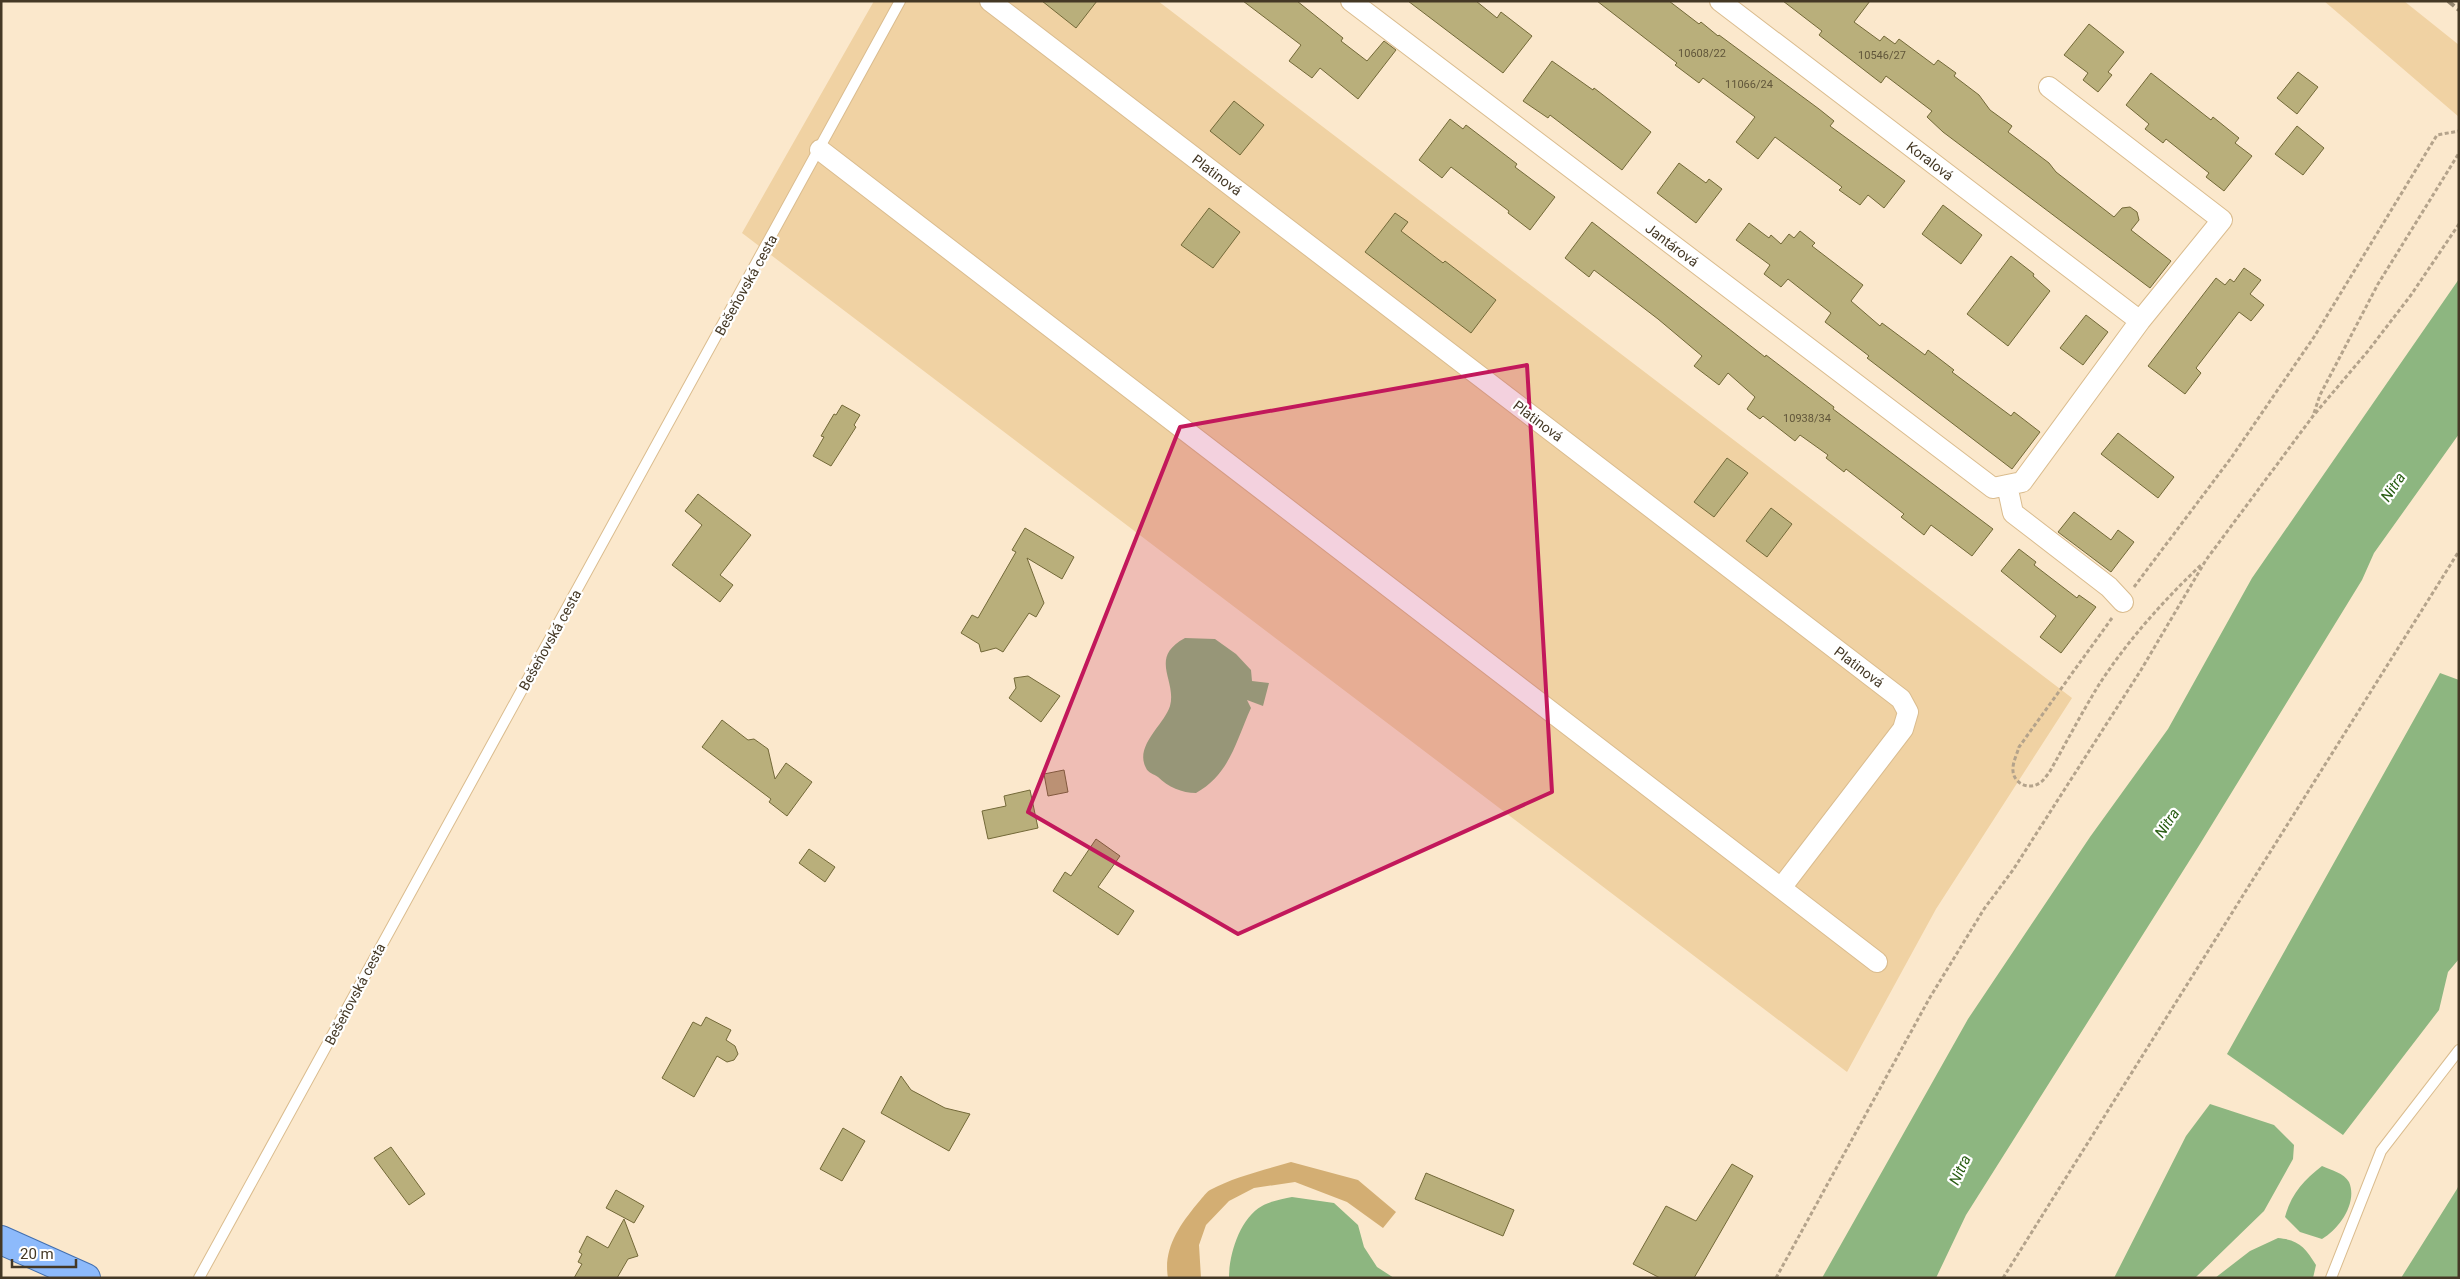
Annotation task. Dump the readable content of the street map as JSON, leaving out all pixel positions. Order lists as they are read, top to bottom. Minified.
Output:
{"streets":{"street":["Koralová","Platinová","Jantárová"],"lane":["Bešeňovská cesta"]},"water":["Nitra"],"house_numbers":["10608/22","10546/27","11066/24","10938/34"],"scale_bar":"20 m"}
